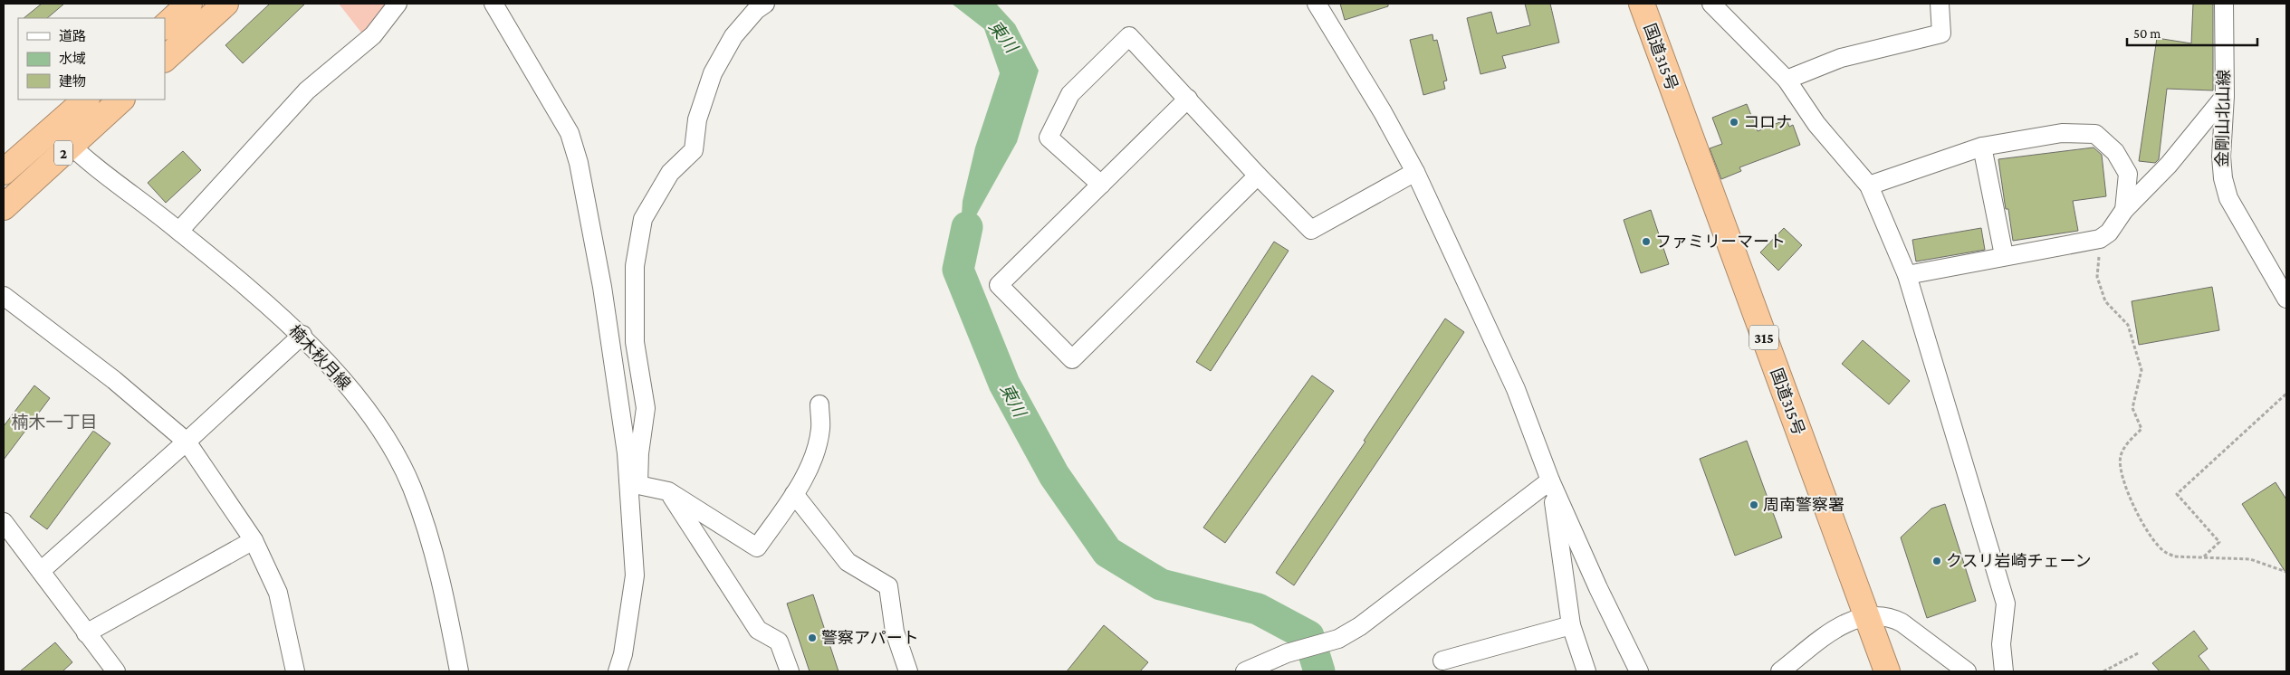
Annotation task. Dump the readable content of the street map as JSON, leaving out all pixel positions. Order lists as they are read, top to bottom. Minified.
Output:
{"streets":{"highway":["国道315号","2","315"],"street":["金剛山北山線","楠木秋月線"]},"crossings":[["2","楠木秋月線"]],"districts":["楠木一丁目"],"water":["東川"],"places":["コロナ","ファミリーマート","周南警察署","クスリ岩崎チェーン","警察アパート"],"legend":["道路","水域","建物"],"scale_bar":"50 m"}
